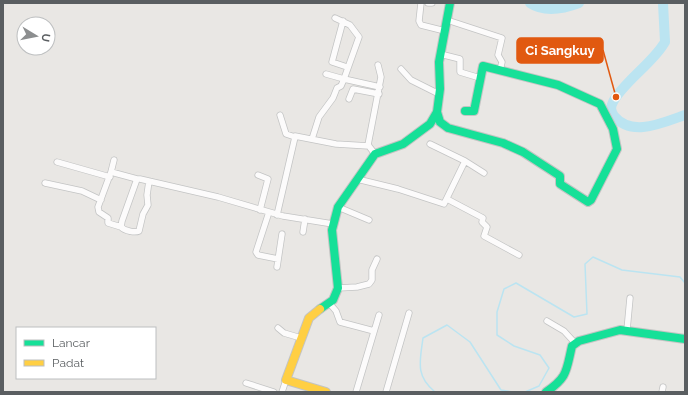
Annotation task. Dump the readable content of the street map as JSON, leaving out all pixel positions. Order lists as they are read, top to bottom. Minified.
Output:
{"places":["Ci Sangkuy"],"legend":["Lancar","Padat"],"north":"right"}
